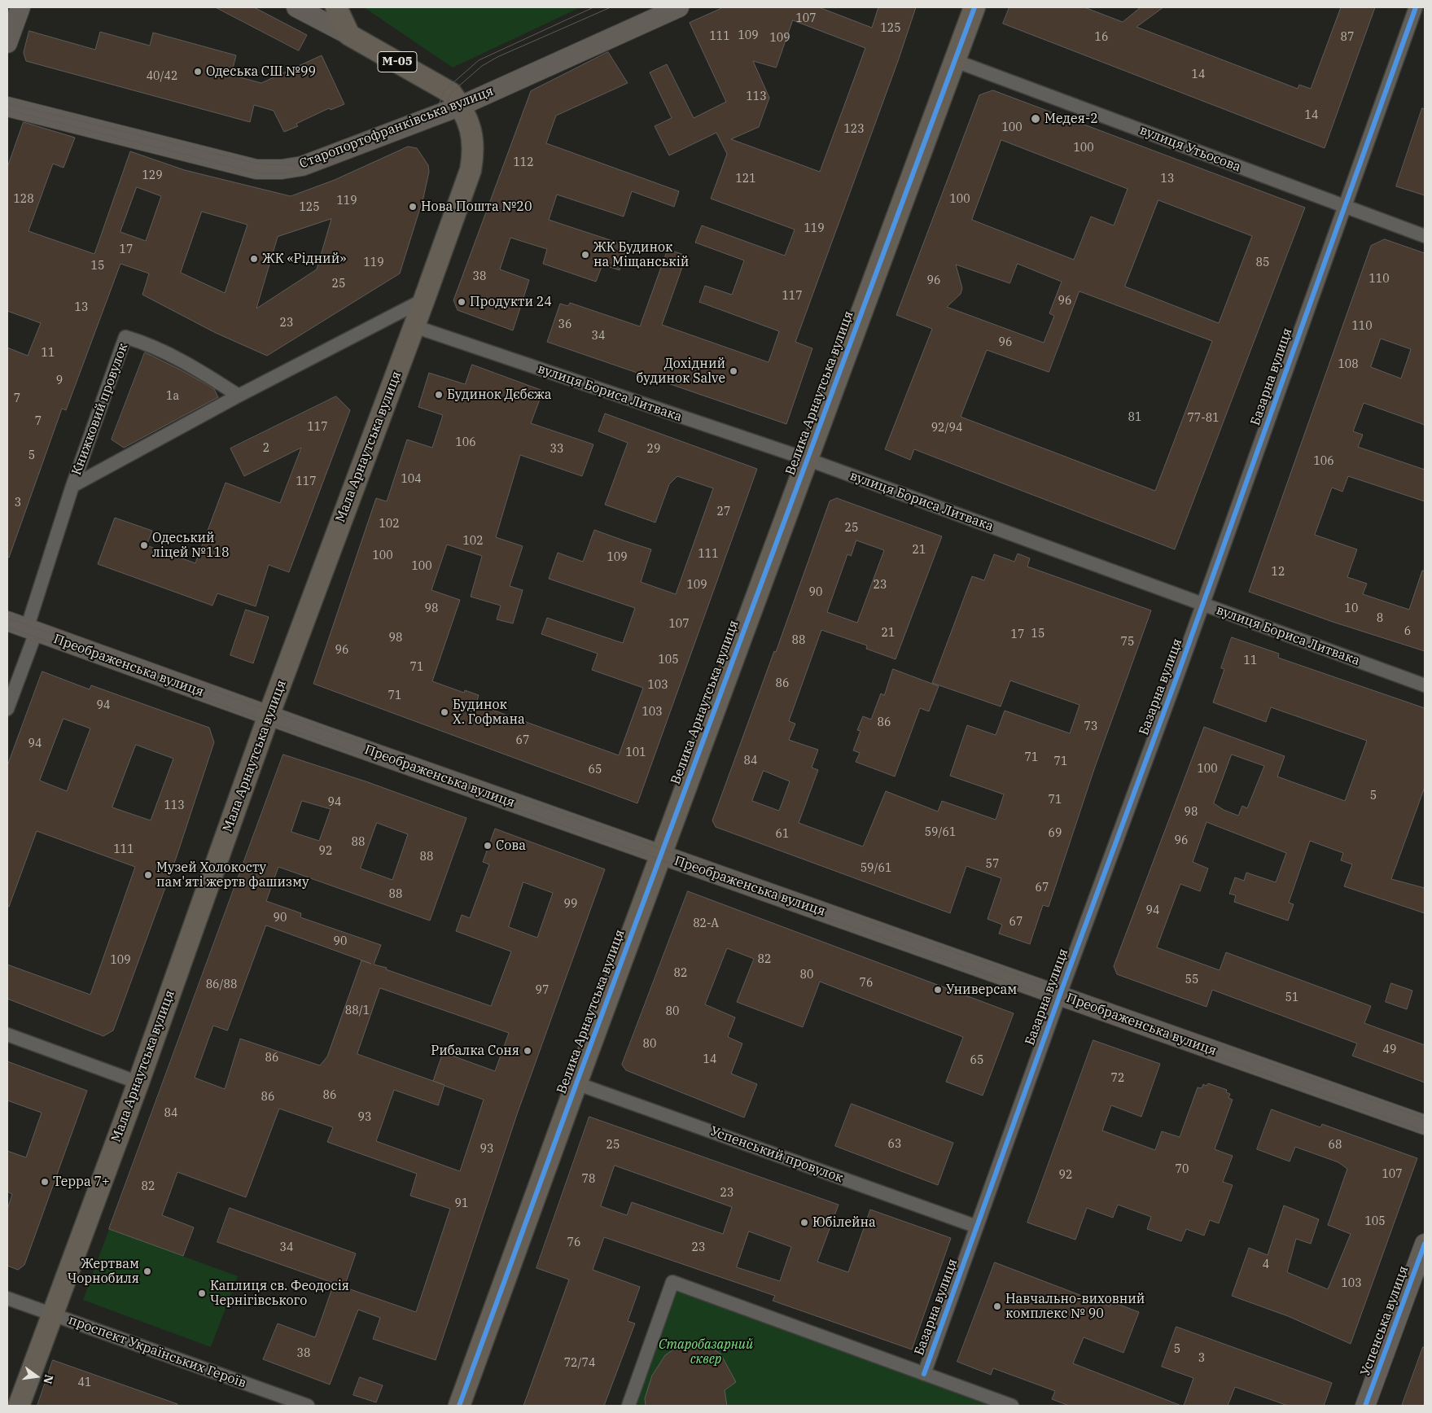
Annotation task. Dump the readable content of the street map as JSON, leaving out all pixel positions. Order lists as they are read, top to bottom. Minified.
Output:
{"streets":{"main road":["М-05","Старопортофранківська вулиця","Велика Арнаутська вулиця","Мала Арнаутська вулиця","Преображенська вулиця","Успенська вулиця"],"street":["вулиця Утьосова","Базарна вулиця","вулиця Бориса Литвака","Книжковий провулок","Успенський провулок","проспект Українських Героїв"]},"crossings":[["М-05","Старопортофранківська вулиця"],["М-05","Мала Арнаутська вулиця"],["Старопортофранківська вулиця","Мала Арнаутська вулиця"],["вулиця Утьосова","Базарна вулиця"],["вулиця Утьосова","Велика Арнаутська вулиця"],["Базарна вулиця","вулиця Бориса Литвака"],["Базарна вулиця","Преображенська вулиця"],["Базарна вулиця","Успенський провулок"],["вулиця Бориса Литвака","Велика Арнаутська вулиця"],["вулиця Бориса Литвака","Мала Арнаутська вулиця"],["Велика Арнаутська вулиця","Преображенська вулиця"],["Велика Арнаутська вулиця","Успенський провулок"],["Книжковий провулок","Мала Арнаутська вулиця"],["Книжковий провулок","Преображенська вулиця"],["Мала Арнаутська вулиця","Преображенська вулиця"],["Мала Арнаутська вулиця","проспект Українських Героїв"]],"parks":["Старобазарний сквер"],"places":["Одеська СШ №99","Медея-2","Нова Пошта №20","ЖК Будинок на Міщанській","ЖК «Рідний»","Продукти 24","Дохідний будинок Salve","Будинок Дєбєжа","Одеський ліцей №118","Будинок Х. Гофмана","Сова","Музей Холокосту пам'яті жертв фашизму","Универсам","Рибалка Соня","Терра 7+","Юбілейна","Жертвам Чорнобиля","Каплиця св. Феодосія Чернігівського","Навчально-виховний комплекс № 90"],"house_numbers":["107","125","109","111","16","87","109","14","40/42","113","14","100","123","100","112","129","121","13","128","100","119","125","119","17","119","85","15","38","110","96","25","117","96","13","23","36","110","34","96","11","108","9","1а","7","81","77-81","7","117","92/94","106","2","33","29","5","106","104","117","3","27","102","25","102","21","111","100","109","100","12","109","23","90","98","10","8","107","6","21","15","17","98","88","75","96","105","11","71","86","103","71","94","103","86","73","67","94","101","71","84","71","100","65","5","71","94","113","98","59/61","69","61","96","88","111","92","88","57","59/61","67","88","99","94","90","67","82-А","90","82","109","82","80","55","76","86/88","97","51","88/1","80","80","49","86","14","65","72","86","86","84","93","63","25","68","93","70","107","92","78","82","23","91","105","76","34","23","4","103","5","38","3","72/74","41"],"north":"right"}
